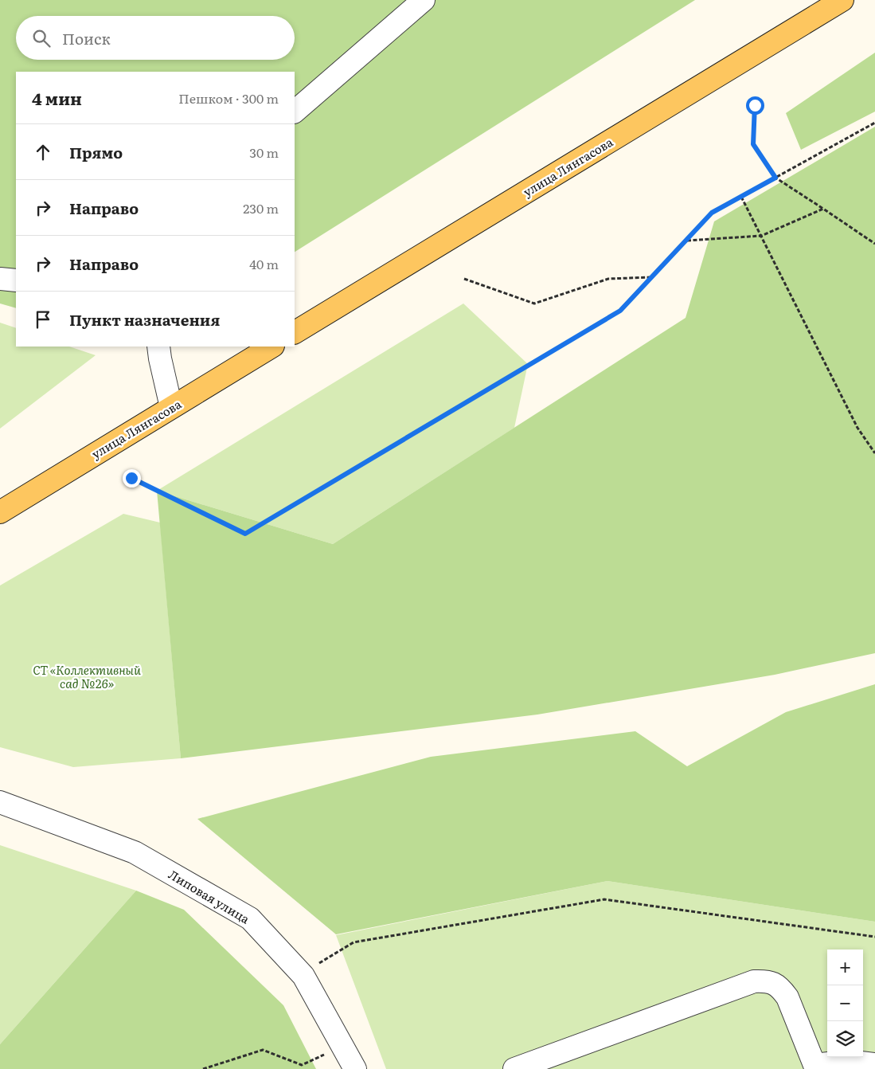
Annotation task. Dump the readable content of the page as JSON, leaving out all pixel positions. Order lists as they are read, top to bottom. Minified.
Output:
{"streets":{"main road":["улица Лянгасова"],"street":["Липовая улица"]},"parks":["СТ «Коллективный сад №26»"],"page":{"search":"Поиск","heading":["4 мин","Пешком · 300 m"],"list":[["Прямо","30 m"],["Направо","230 m"],["Направо","40 m"],"Пункт назначения"],"map_buttons":["+","−"]}}
